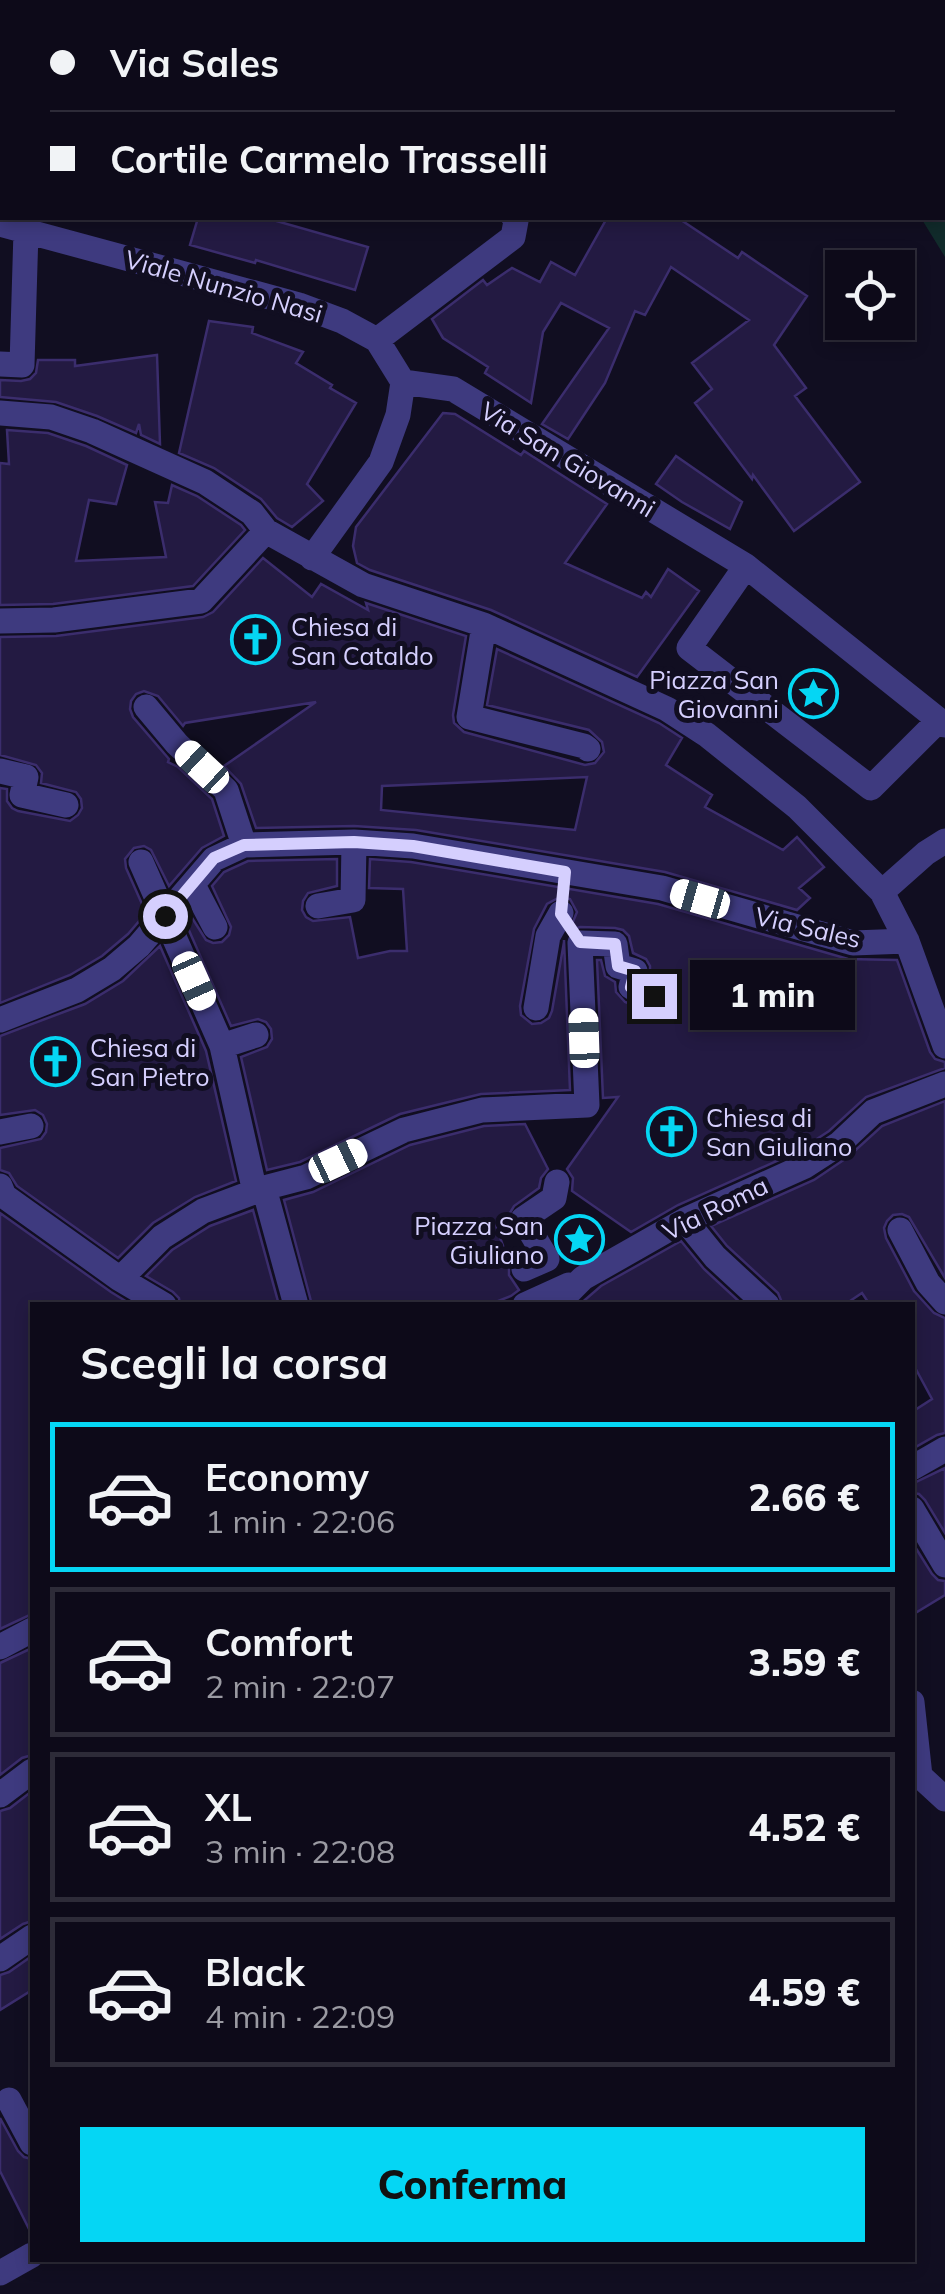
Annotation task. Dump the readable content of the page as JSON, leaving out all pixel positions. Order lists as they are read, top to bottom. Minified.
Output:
{"streets":{"street":["Viale Nunzio Nasi","Via San Giovanni","Via Sales","Via Roma"]},"places":{"church":["Chiesa di San Cataldo","Chiesa di San Pietro","Chiesa di San Giuliano"],"place":["Piazza San Giovanni","Piazza San Giuliano"]},"page":{"banner":["Via Sales","Cortile Carmelo Trasselli"],"bubble":"1 min","heading":"Scegli la corsa","list":[{"name":"Economy","note":"1 min · 22:06","value":"2.66 €"},{"name":"Comfort","note":"2 min · 22:07","value":"3.59 €"},{"name":"XL","note":"3 min · 22:08","value":"4.52 €"},{"name":"Black","note":"4 min · 22:09","value":"4.59 €"}],"buttons":"Conferma"}}
